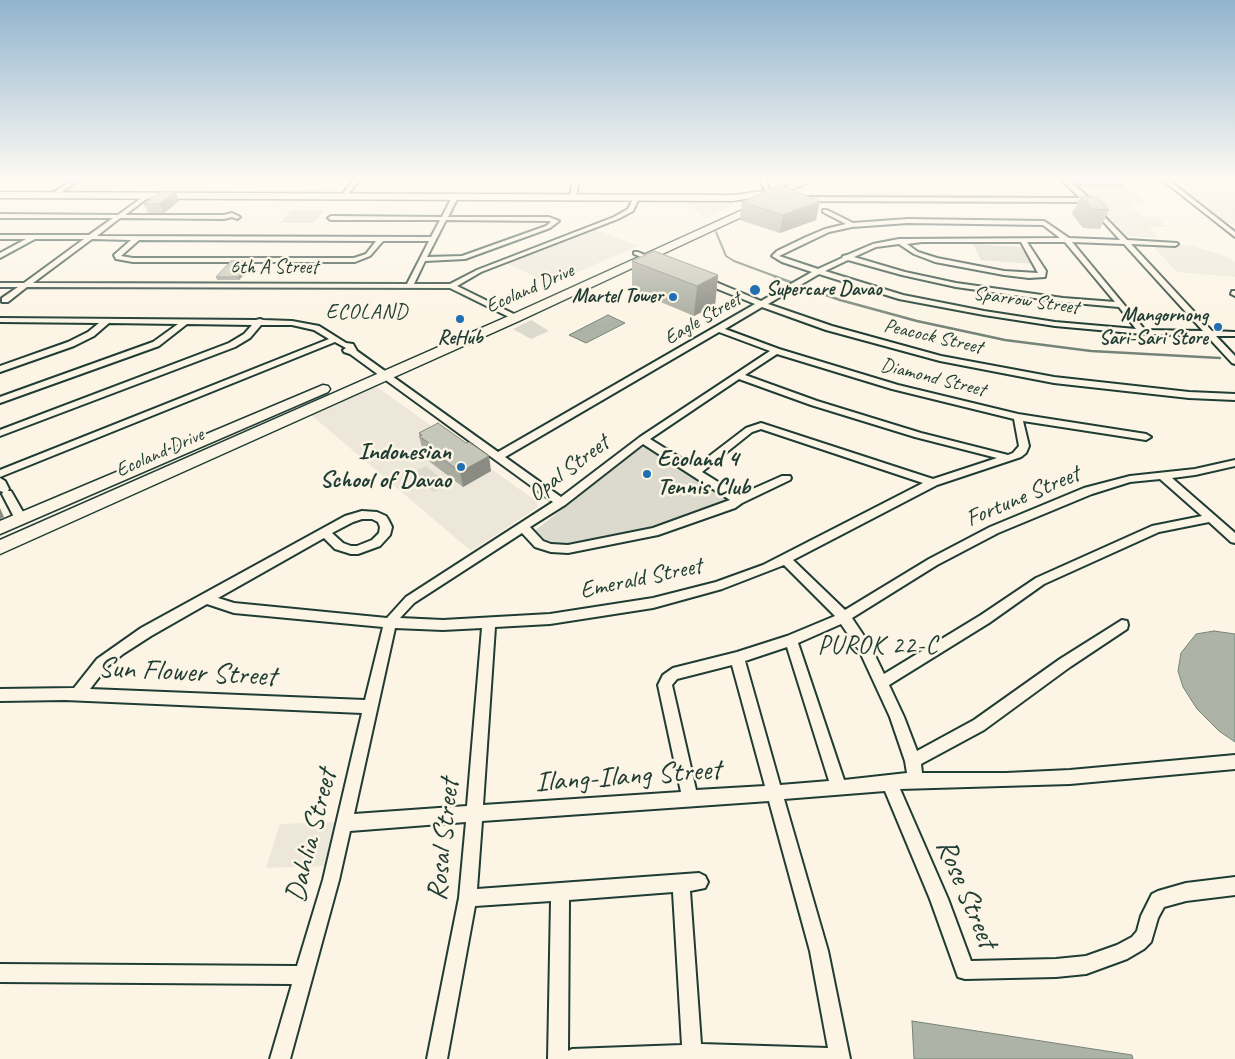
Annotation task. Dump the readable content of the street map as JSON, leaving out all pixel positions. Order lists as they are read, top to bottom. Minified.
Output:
{"streets":{"main road":["Ecoland Drive"],"street":["6th A Street","Sparrow Street","Eagle Street","Peacock Street","Diamond Street","Opal Street","Fortune Street","Emerald Street","Sun Flower Street","Ilang-Ilang Street","Dahlia Street","Rosal Street","Rose Street"]},"crossings":[["6th A Street","Ecoland Drive"],["Sparrow Street","Eagle Street"],["Eagle Street","Peacock Street"],["Eagle Street","Diamond Street"],["Diamond Street","Opal Street"],["Opal Street","Emerald Street"],["Opal Street","Dahlia Street"],["Fortune Street","Ilang-Ilang Street"],["Emerald Street","Dahlia Street"],["Emerald Street","Rosal Street"],["Sun Flower Street","Dahlia Street"],["Ilang-Ilang Street","Dahlia Street"],["Ilang-Ilang Street","Rosal Street"],["Ilang-Ilang Street","Rose Street"]],"districts":["ECOLAND","PUROK 22-C"],"places":["Supercare Davao","Martel Tower","ReHub","Mangornong Sari-Sari Store","Indonesian School of Davao","Ecoland 4 Tennis Club"]}
